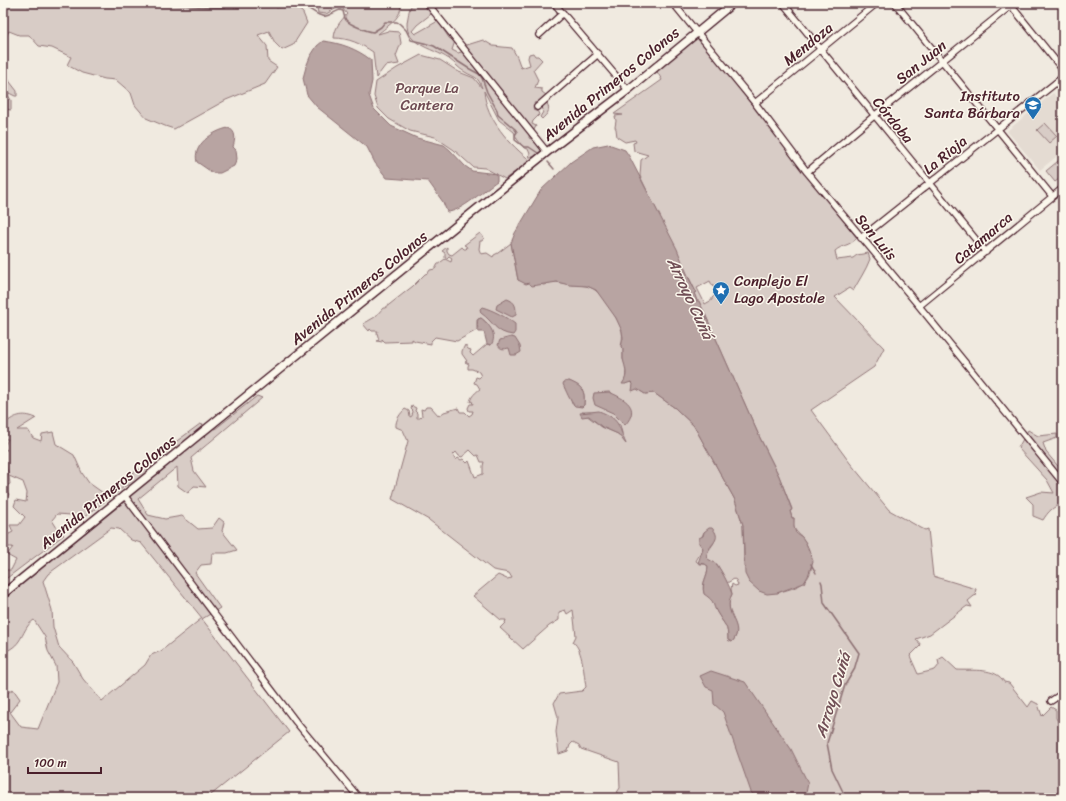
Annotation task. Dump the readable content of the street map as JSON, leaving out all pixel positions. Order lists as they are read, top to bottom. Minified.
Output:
{"streets":{"street":["Mendoza","San Juan","Avenida Primeros Colonos","Córdoba","La Rioja","San Luis","Catamarca"]},"crossings":[["Mendoza","Córdoba"],["Mendoza","San Luis"],["San Juan","Córdoba"],["San Juan","San Luis"],["Avenida Primeros Colonos","San Luis"],["Córdoba","La Rioja"],["Córdoba","Catamarca"],["La Rioja","San Luis"],["San Luis","Catamarca"]],"water":["Arroyo Cuñá"],"parks":["Parque La Cantera"],"places":{"school or university":["Instituto Santa Bárbara"],"place":["Conplejo El Lago Apostole"]},"scale_bar":"100 m"}
